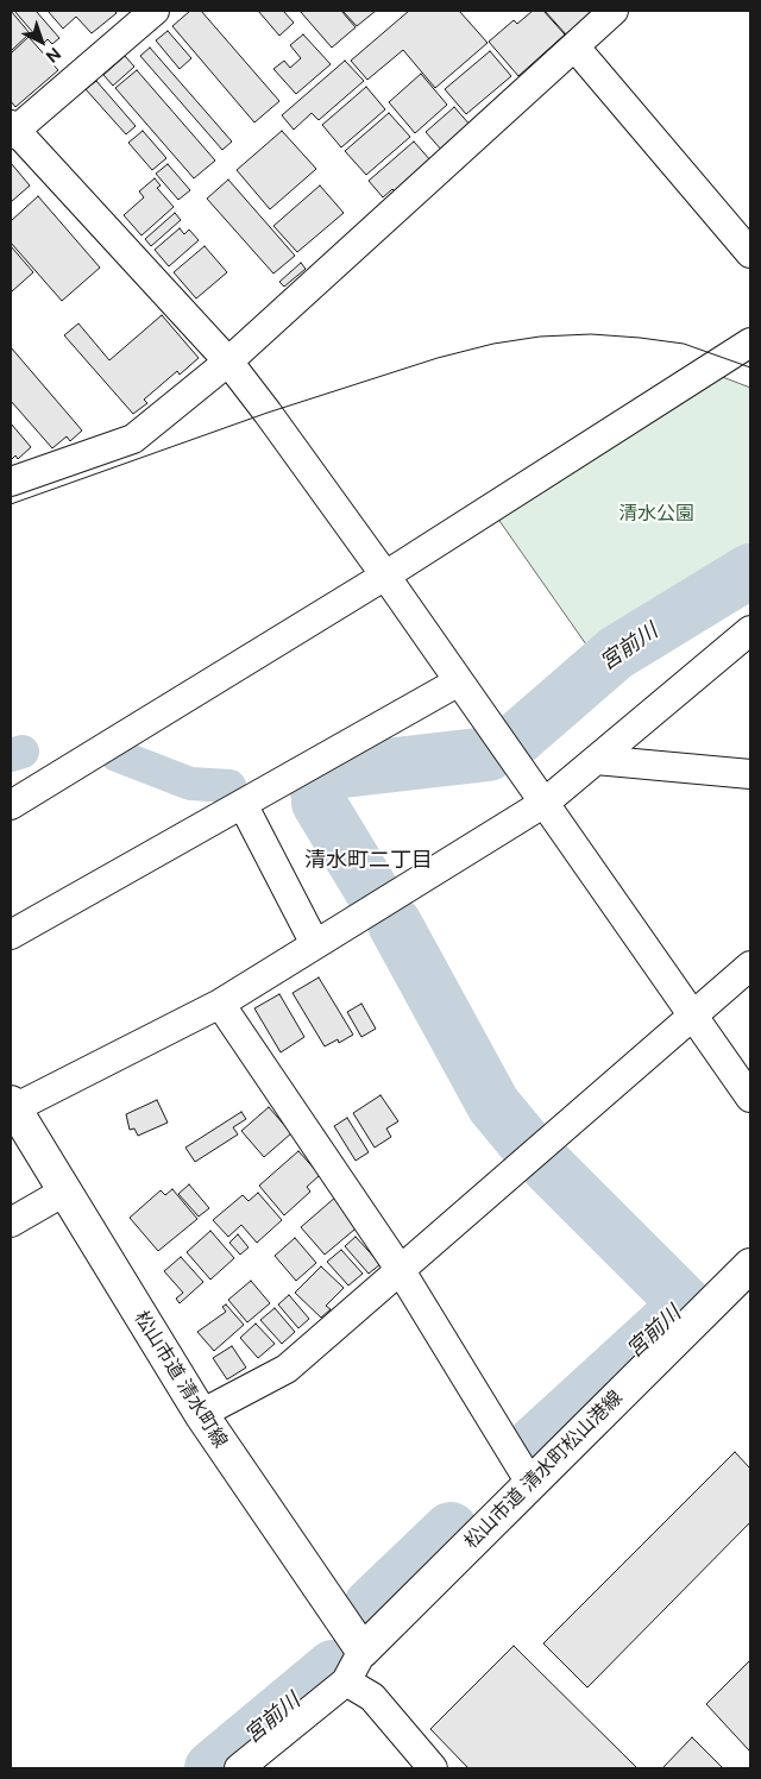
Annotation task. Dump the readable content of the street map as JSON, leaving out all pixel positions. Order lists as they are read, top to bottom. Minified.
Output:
{"streets":{"street":["松山市道 清水町線","松山市道 清水町松山港線"]},"crossings":[["松山市道 清水町線","松山市道 清水町松山港線"]],"districts":["清水町二丁目"],"water":["宮前川"],"parks":["清水公園"],"north":"bottom right"}
